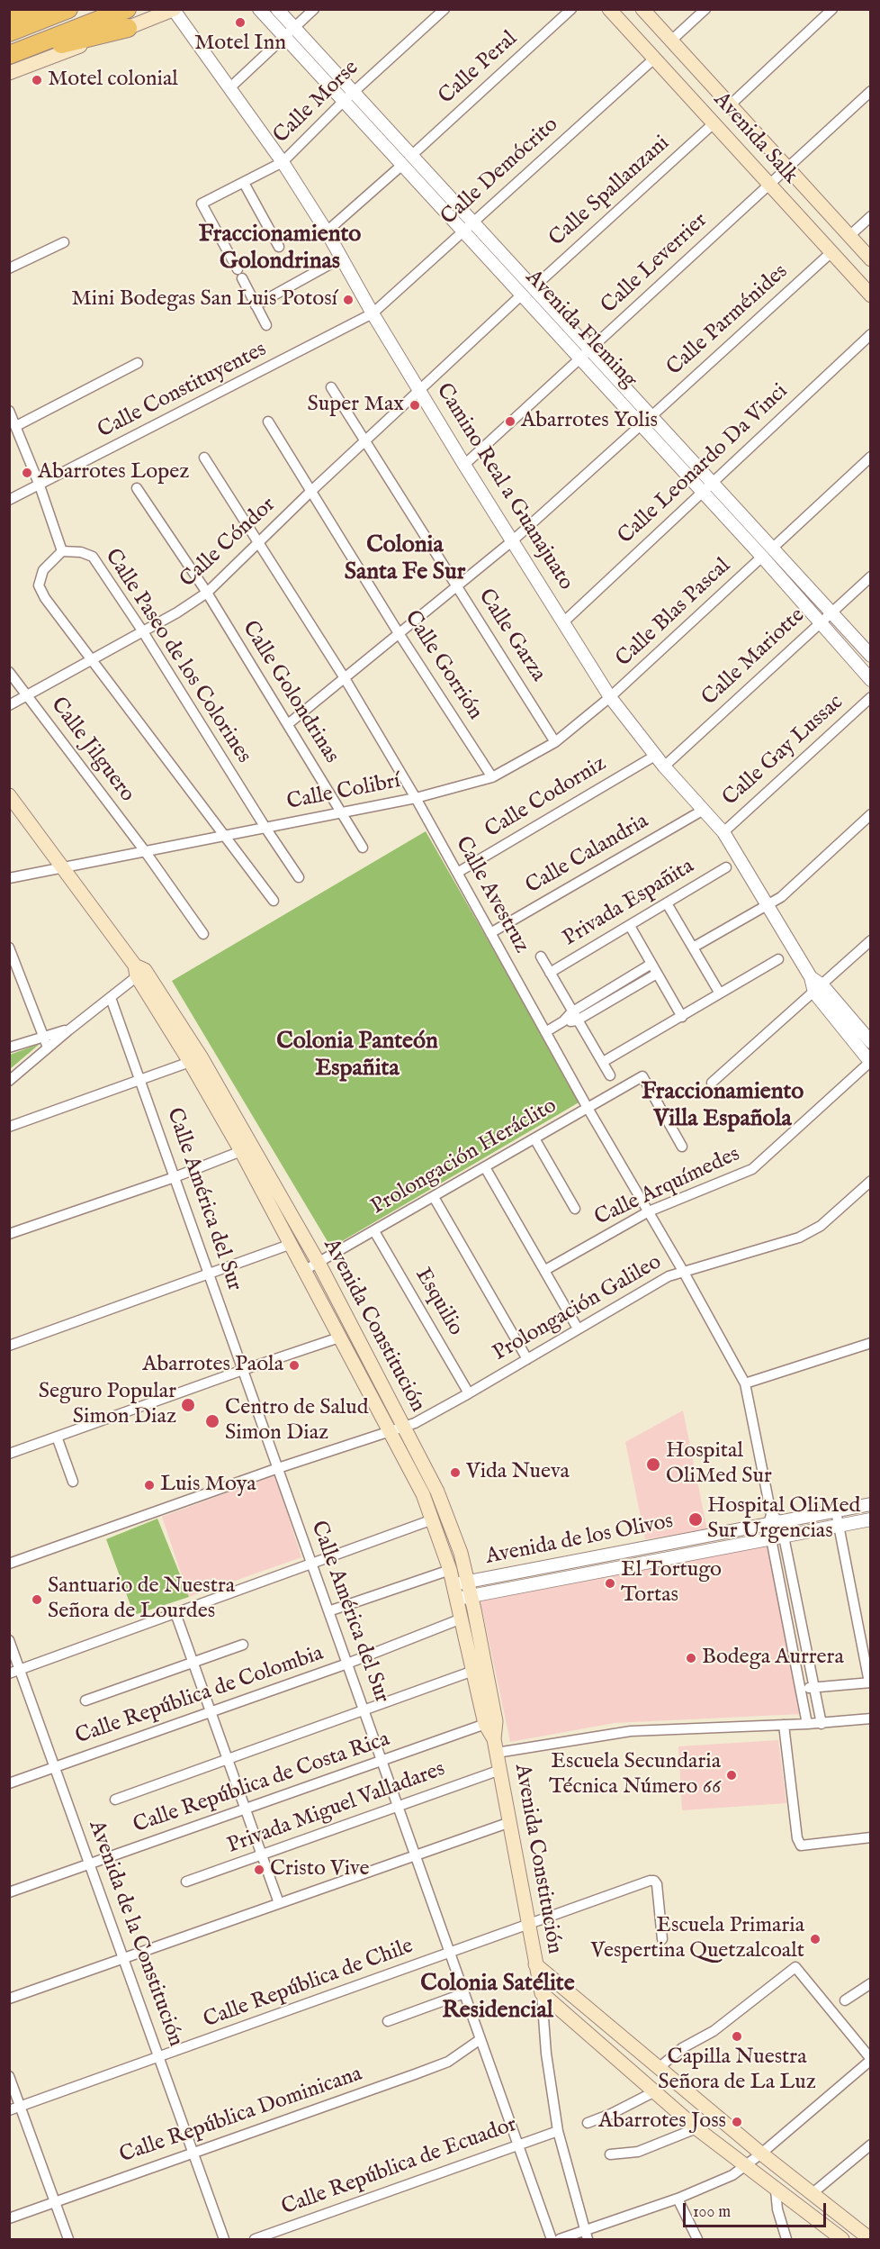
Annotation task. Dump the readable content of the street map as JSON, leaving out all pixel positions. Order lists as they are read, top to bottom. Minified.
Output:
{"streets":{"main road":["Avenida Salk","Avenida Constitución"],"street":["Calle Peral","Calle Morse","Calle Demócrito","Calle Spallanzani","Calle Leverrier","Calle Parménides","Avenida Fleming","Calle Constituyentes","Calle Leonardo Da Vinci","Camino Real a Guanajuato","Calle Cóndor","Calle Blas Pascal","Calle Garza","Calle Paseo de los Colorines","Calle Mariotte","Calle Gorrión","Calle Golondrinas","Calle Jilguero","Calle Gay Lussac","Calle Colibrí","Calle Codorniz","Calle Calandria","Calle Avestruz","Privada Españita","Prolongación Heráclito","Calle Arquímedes","Calle América del Sur","Esquilio","Prolongación Galileo","Avenida de los Olivos","Calle República de Colombia","Calle República de Costa Rica","Privada Miguel Valladares","Avenida de la Constitución","Calle República de Chile","Calle República Dominicana","Calle República de Ecuador"]},"crossings":[["Calle Peral","Avenida Fleming"],["Calle Peral","Camino Real a Guanajuato"],["Calle Morse","Avenida Fleming"],["Calle Morse","Camino Real a Guanajuato"],["Avenida Salk","Calle Demócrito"],["Avenida Salk","Calle Spallanzani"],["Avenida Salk","Calle Leverrier"],["Avenida Salk","Calle Parménides"],["Calle Demócrito","Avenida Fleming"],["Calle Demócrito","Calle Constituyentes"],["Calle Demócrito","Camino Real a Guanajuato"],["Calle Spallanzani","Avenida Fleming"],["Calle Leverrier","Avenida Fleming"],["Calle Leverrier","Camino Real a Guanajuato"],["Calle Parménides","Avenida Fleming"],["Calle Parménides","Camino Real a Guanajuato"],["Calle Parménides","Calle Garza"],["Calle Parménides","Calle Gorrión"],["Calle Parménides","Calle Golondrinas"],["Calle Parménides","Calle Avestruz"],["Avenida Fleming","Calle Leonardo Da Vinci"],["Avenida Fleming","Calle Blas Pascal"],["Avenida Fleming","Calle Mariotte"],["Calle Constituyentes","Camino Real a Guanajuato"],["Calle Leonardo Da Vinci","Camino Real a Guanajuato"],["Camino Real a Guanajuato","Calle Cóndor"],["Camino Real a Guanajuato","Calle Blas Pascal"],["Camino Real a Guanajuato","Calle Mariotte"],["Camino Real a Guanajuato","Calle Gay Lussac"],["Camino Real a Guanajuato","Calle Colibrí"],["Camino Real a Guanajuato","Calle Codorniz"],["Camino Real a Guanajuato","Calle Calandria"],["Camino Real a Guanajuato","Calle Arquímedes"],["Calle Cóndor","Calle Garza"],["Calle Cóndor","Calle Paseo de los Colorines"],["Calle Cóndor","Calle Gorrión"],["Calle Cóndor","Calle Golondrinas"],["Calle Cóndor","Calle Jilguero"],["Calle Cóndor","Calle Avestruz"],["Calle Blas Pascal","Calle Colibrí"],["Calle Garza","Calle Colibrí"],["Calle Paseo de los Colorines","Calle Colibrí"],["Calle Gorrión","Calle Colibrí"],["Calle Golondrinas","Calle Colibrí"],["Calle Jilguero","Calle Colibrí"],["Calle Colibrí","Calle Avestruz"],["Calle Colibrí","Avenida Constitución"],["Calle Codorniz","Calle Avestruz"],["Calle Calandria","Calle Avestruz"],["Calle Avestruz","Prolongación Heráclito"],["Calle Avestruz","Calle Arquímedes"],["Calle Avestruz","Prolongación Galileo"],["Calle Avestruz","Avenida de los Olivos"],["Prolongación Heráclito","Esquilio"],["Prolongación Heráclito","Avenida Constitución"],["Calle América del Sur","Prolongación Galileo"],["Calle América del Sur","Calle República de Colombia"],["Calle América del Sur","Calle República de Costa Rica"],["Calle América del Sur","Privada Miguel Valladares"],["Calle América del Sur","Calle República de Chile"],["Calle América del Sur","Calle República Dominicana"],["Calle América del Sur","Calle República de Ecuador"],["Esquilio","Prolongación Galileo"],["Prolongación Galileo","Avenida Constitución"],["Avenida Constitución","Avenida de los Olivos"],["Avenida Constitución","Calle República de Colombia"],["Avenida Constitución","Calle República de Costa Rica"],["Avenida Constitución","Privada Miguel Valladares"],["Avenida Constitución","Calle República de Chile"],["Avenida Constitución","Calle República de Ecuador"],["Calle República de Colombia","Avenida de la Constitución"],["Calle República de Costa Rica","Avenida de la Constitución"],["Avenida de la Constitución","Calle República de Chile"],["Avenida de la Constitución","Calle República Dominicana"]],"districts":["Fraccionamiento Golondrinas","Colonia Santa Fe Sur","Colonia Panteón Españita","Fraccionamiento Villa Española","Colonia Satélite Residencial"],"places":["Motel Inn","Motel colonial","Mini Bodegas San Luis Potosí","Super Max","Abarrotes Yolis","Abarrotes Lopez","Abarrotes Paola","Seguro Popular Simon Diaz","Centro de Salud Simon Diaz","Hospital OliMed Sur","Vida Nueva","Luis Moya","Hospital OliMed Sur Urgencias","El Tortugo Tortas","Santuario de Nuestra Señora de Lourdes","Bodega Aurrera","Escuela Secundaria Técnica Número 66","Cristo Vive","Escuela Primaria Vespertina Quetzalcoalt","Capilla Nuestra Señora de La Luz","Abarrotes Joss"],"scale_bar":"100 m"}
